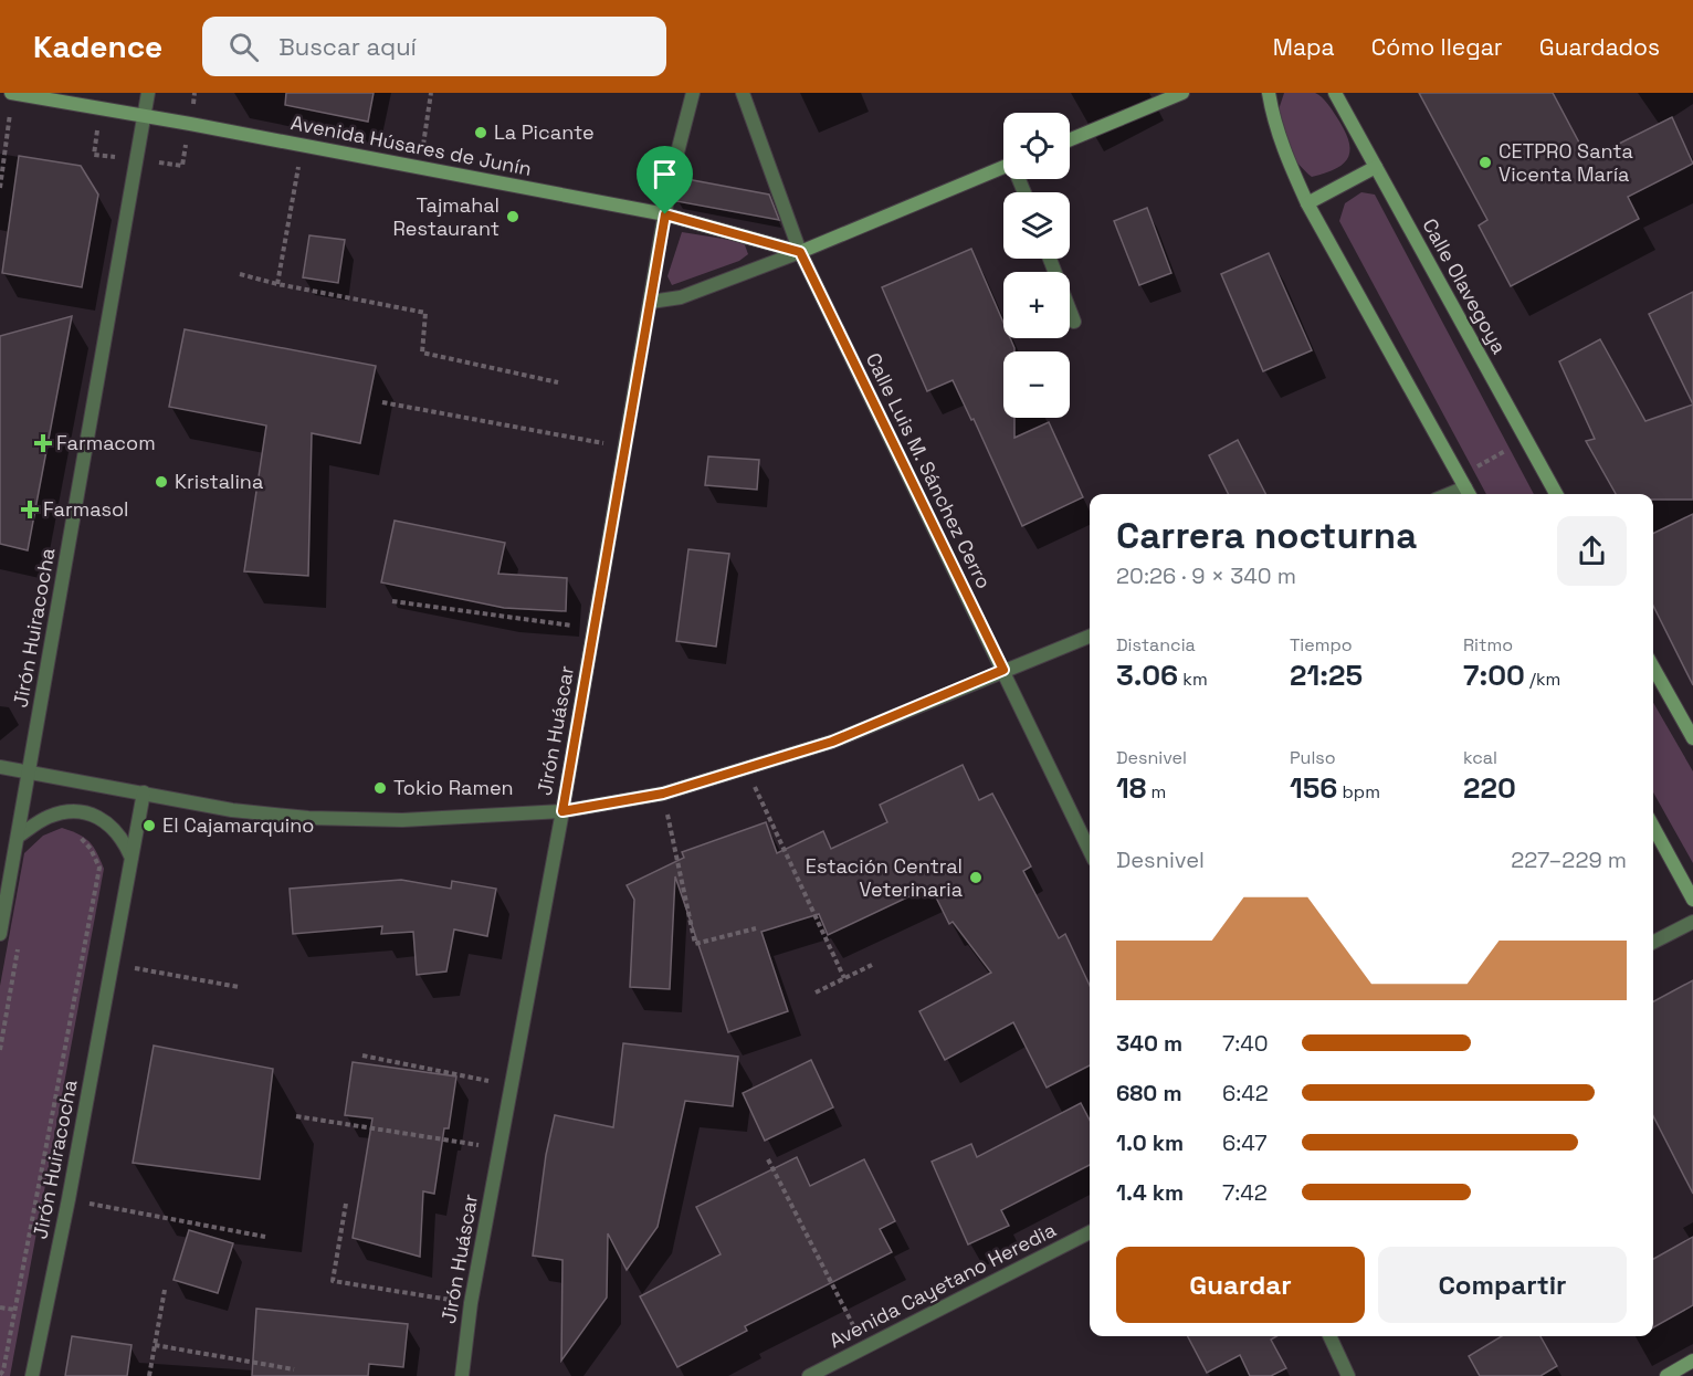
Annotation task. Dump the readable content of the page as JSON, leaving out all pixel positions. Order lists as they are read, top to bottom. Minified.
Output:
{"streets":{"street":["Avenida Húsares de Junín","Calle Olavegoya","Calle Luis M. Sánchez Cerro","Jirón Huiracocha","Jirón Huáscar","Avenida Cayetano Heredia"]},"crossings":[["Avenida Húsares de Junín","Calle Luis M. Sánchez Cerro"],["Avenida Húsares de Junín","Jirón Huiracocha"],["Avenida Húsares de Junín","Jirón Huáscar"]],"places":{"other":["La Picante","CETPRO Santa Vicenta María","Tajmahal Restaurant","Kristalina","Tokio Ramen","El Cajamarquino","Estación Central Veterinaria"],"health":["Farmacom","Farmasol"]},"page":{"header":"Kadence","search":"Buscar aquí","nav":["Mapa","Cómo llegar","Guardados"],"map_buttons":["+","−"],"heading":["Carrera nocturna","20:26 · 9 × 340 m"],"stats":[["Distancia","3.06 km"],["Tiempo","21:25"],["Ritmo","7:00 /km"],["Desnivel","18 m"],["Pulso","156 bpm"],["kcal","220"]],"chart":["Desnivel","227–229 m"],"list":[{"name":"340 m","note":"7:40"},{"name":"680 m","note":"6:42"},{"name":"1.0 km","note":"6:47"},{"name":"1.4 km","note":"7:42"}],"buttons":["Guardar","Compartir"]}}
